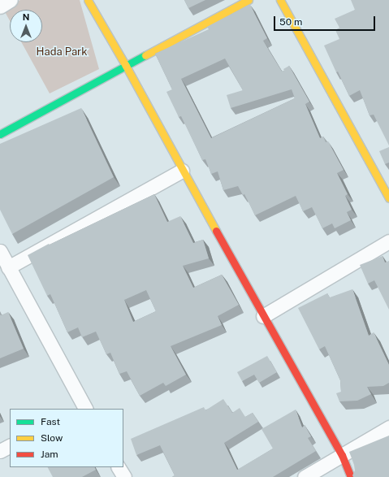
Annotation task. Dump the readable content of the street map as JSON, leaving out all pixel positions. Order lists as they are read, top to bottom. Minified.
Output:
{"parks":["Hada Park"],"legend":["Fast","Slow","Jam"],"scale_bar":"50 m","north":"top"}
